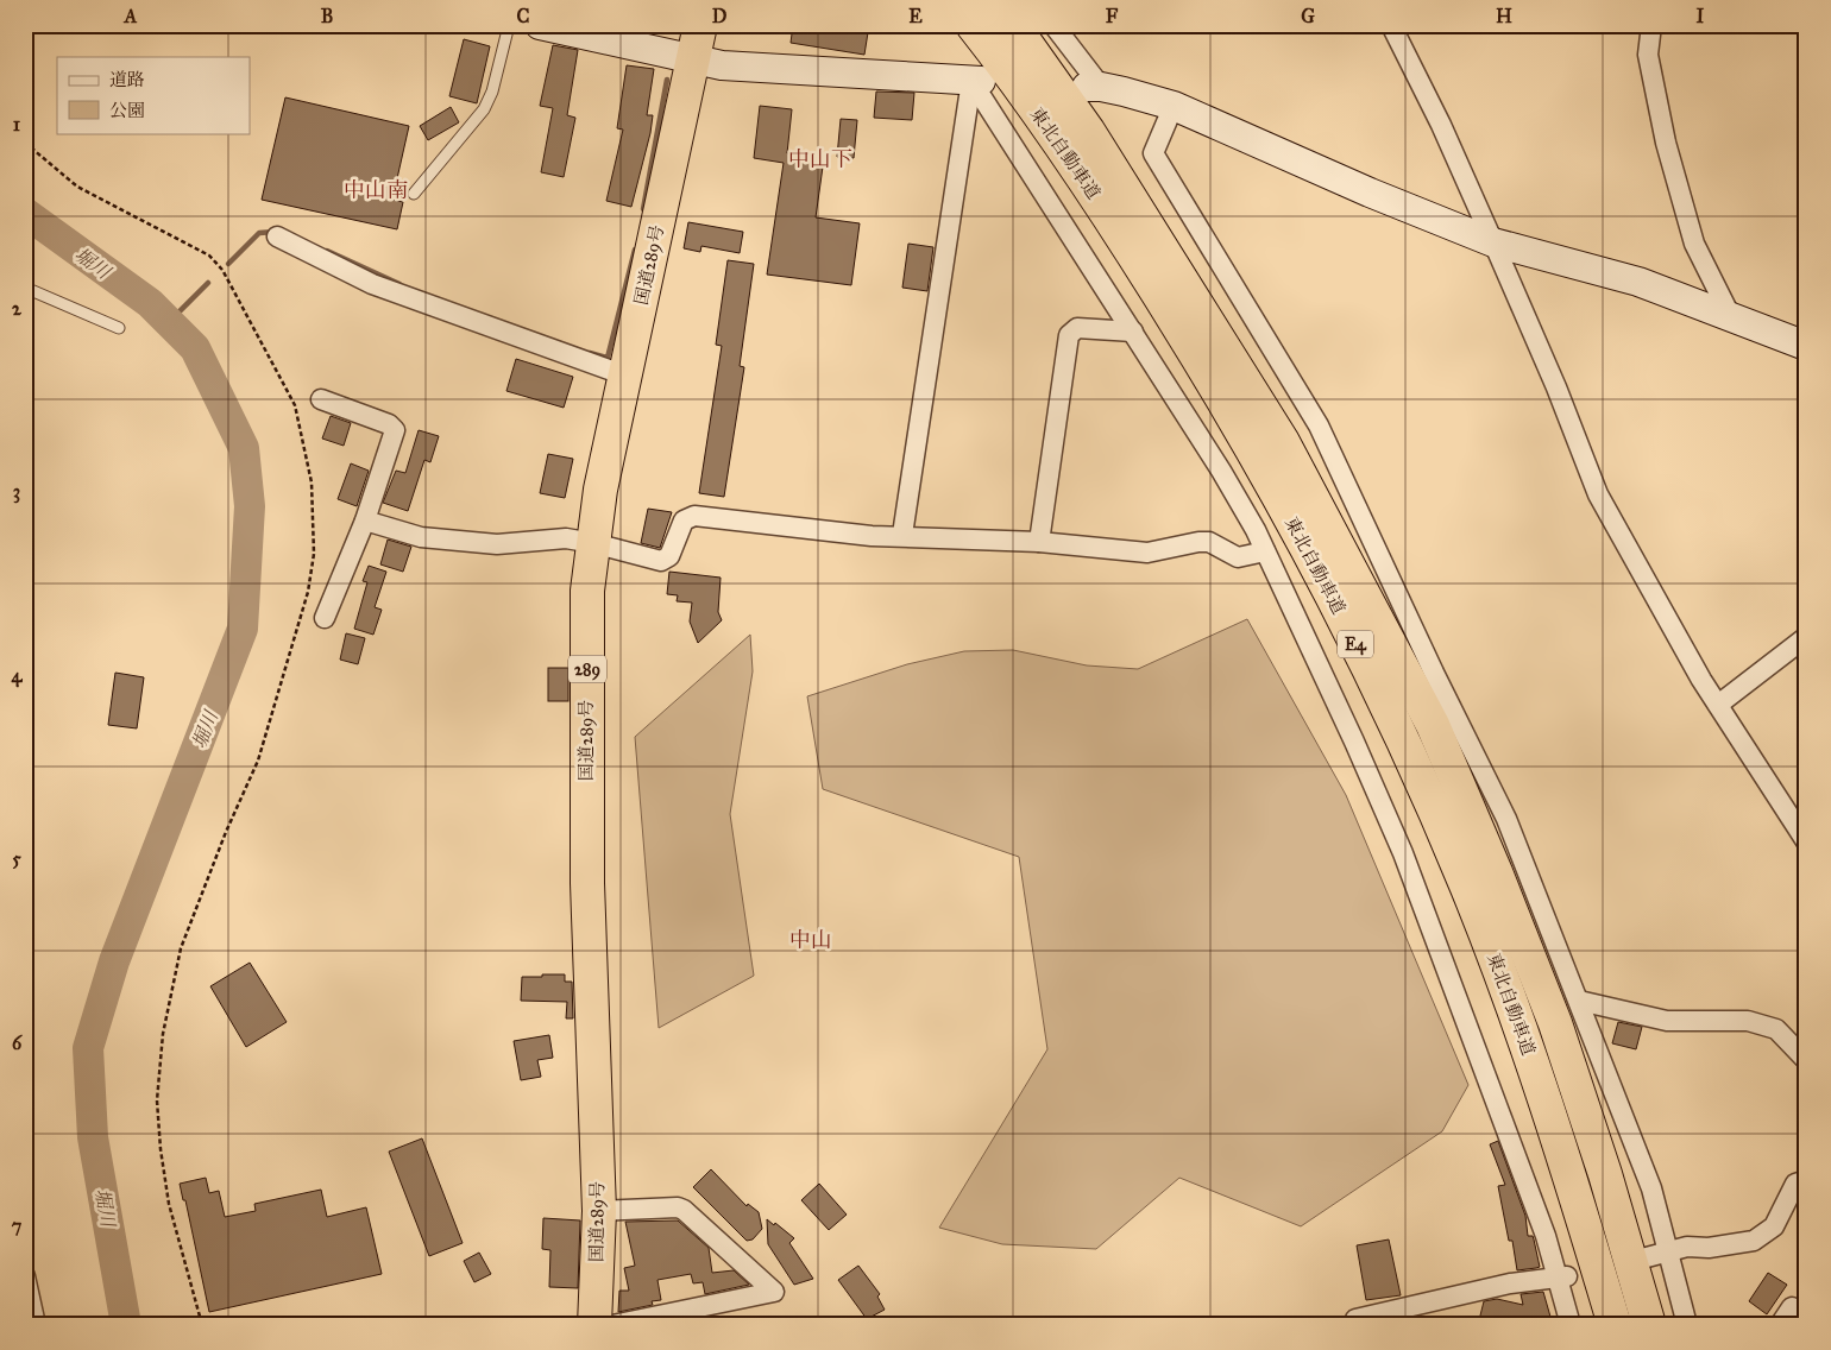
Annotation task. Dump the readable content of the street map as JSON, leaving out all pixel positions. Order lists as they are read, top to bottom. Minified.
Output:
{"streets":{"highway":["東北自動車道","国道289号","E4","289"]},"districts":["中山下","中山南","中山"],"water":["堀川"],"legend":["道路","公園"],"grid":{"columns":["A","B","C","D","E","F","G","H","I"],"rows":["1","2","3","4","5","6","7"]}}
